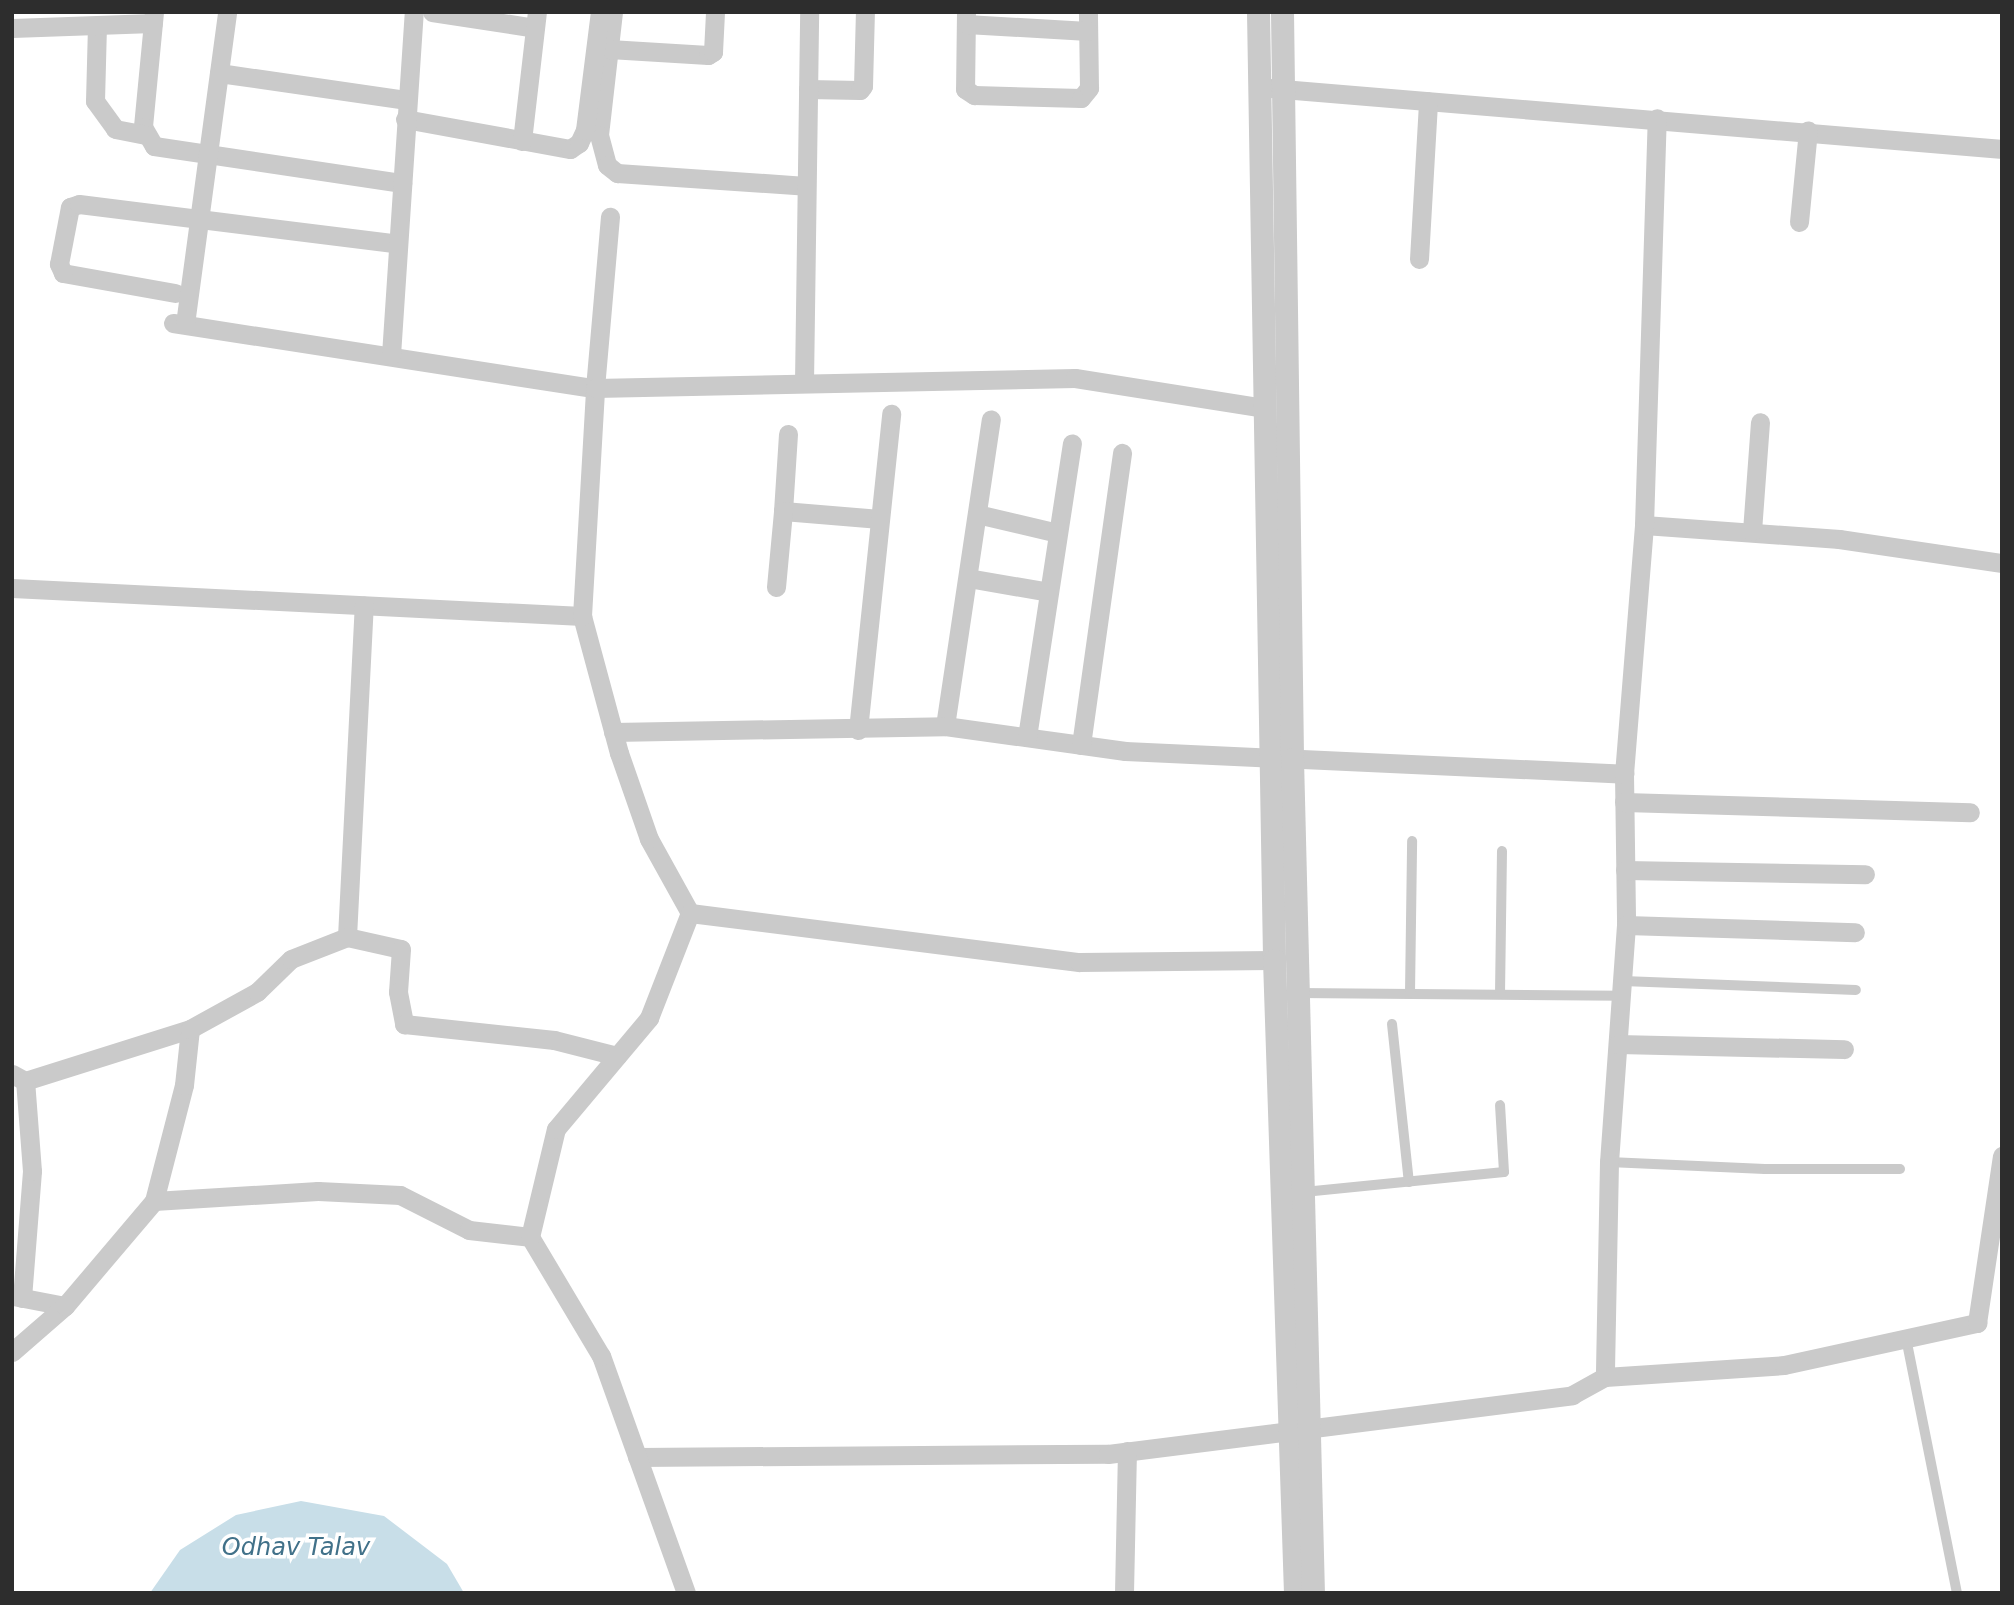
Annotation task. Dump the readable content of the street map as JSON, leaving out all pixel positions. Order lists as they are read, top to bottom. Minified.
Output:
{"water":["Odhav Talav"]}
